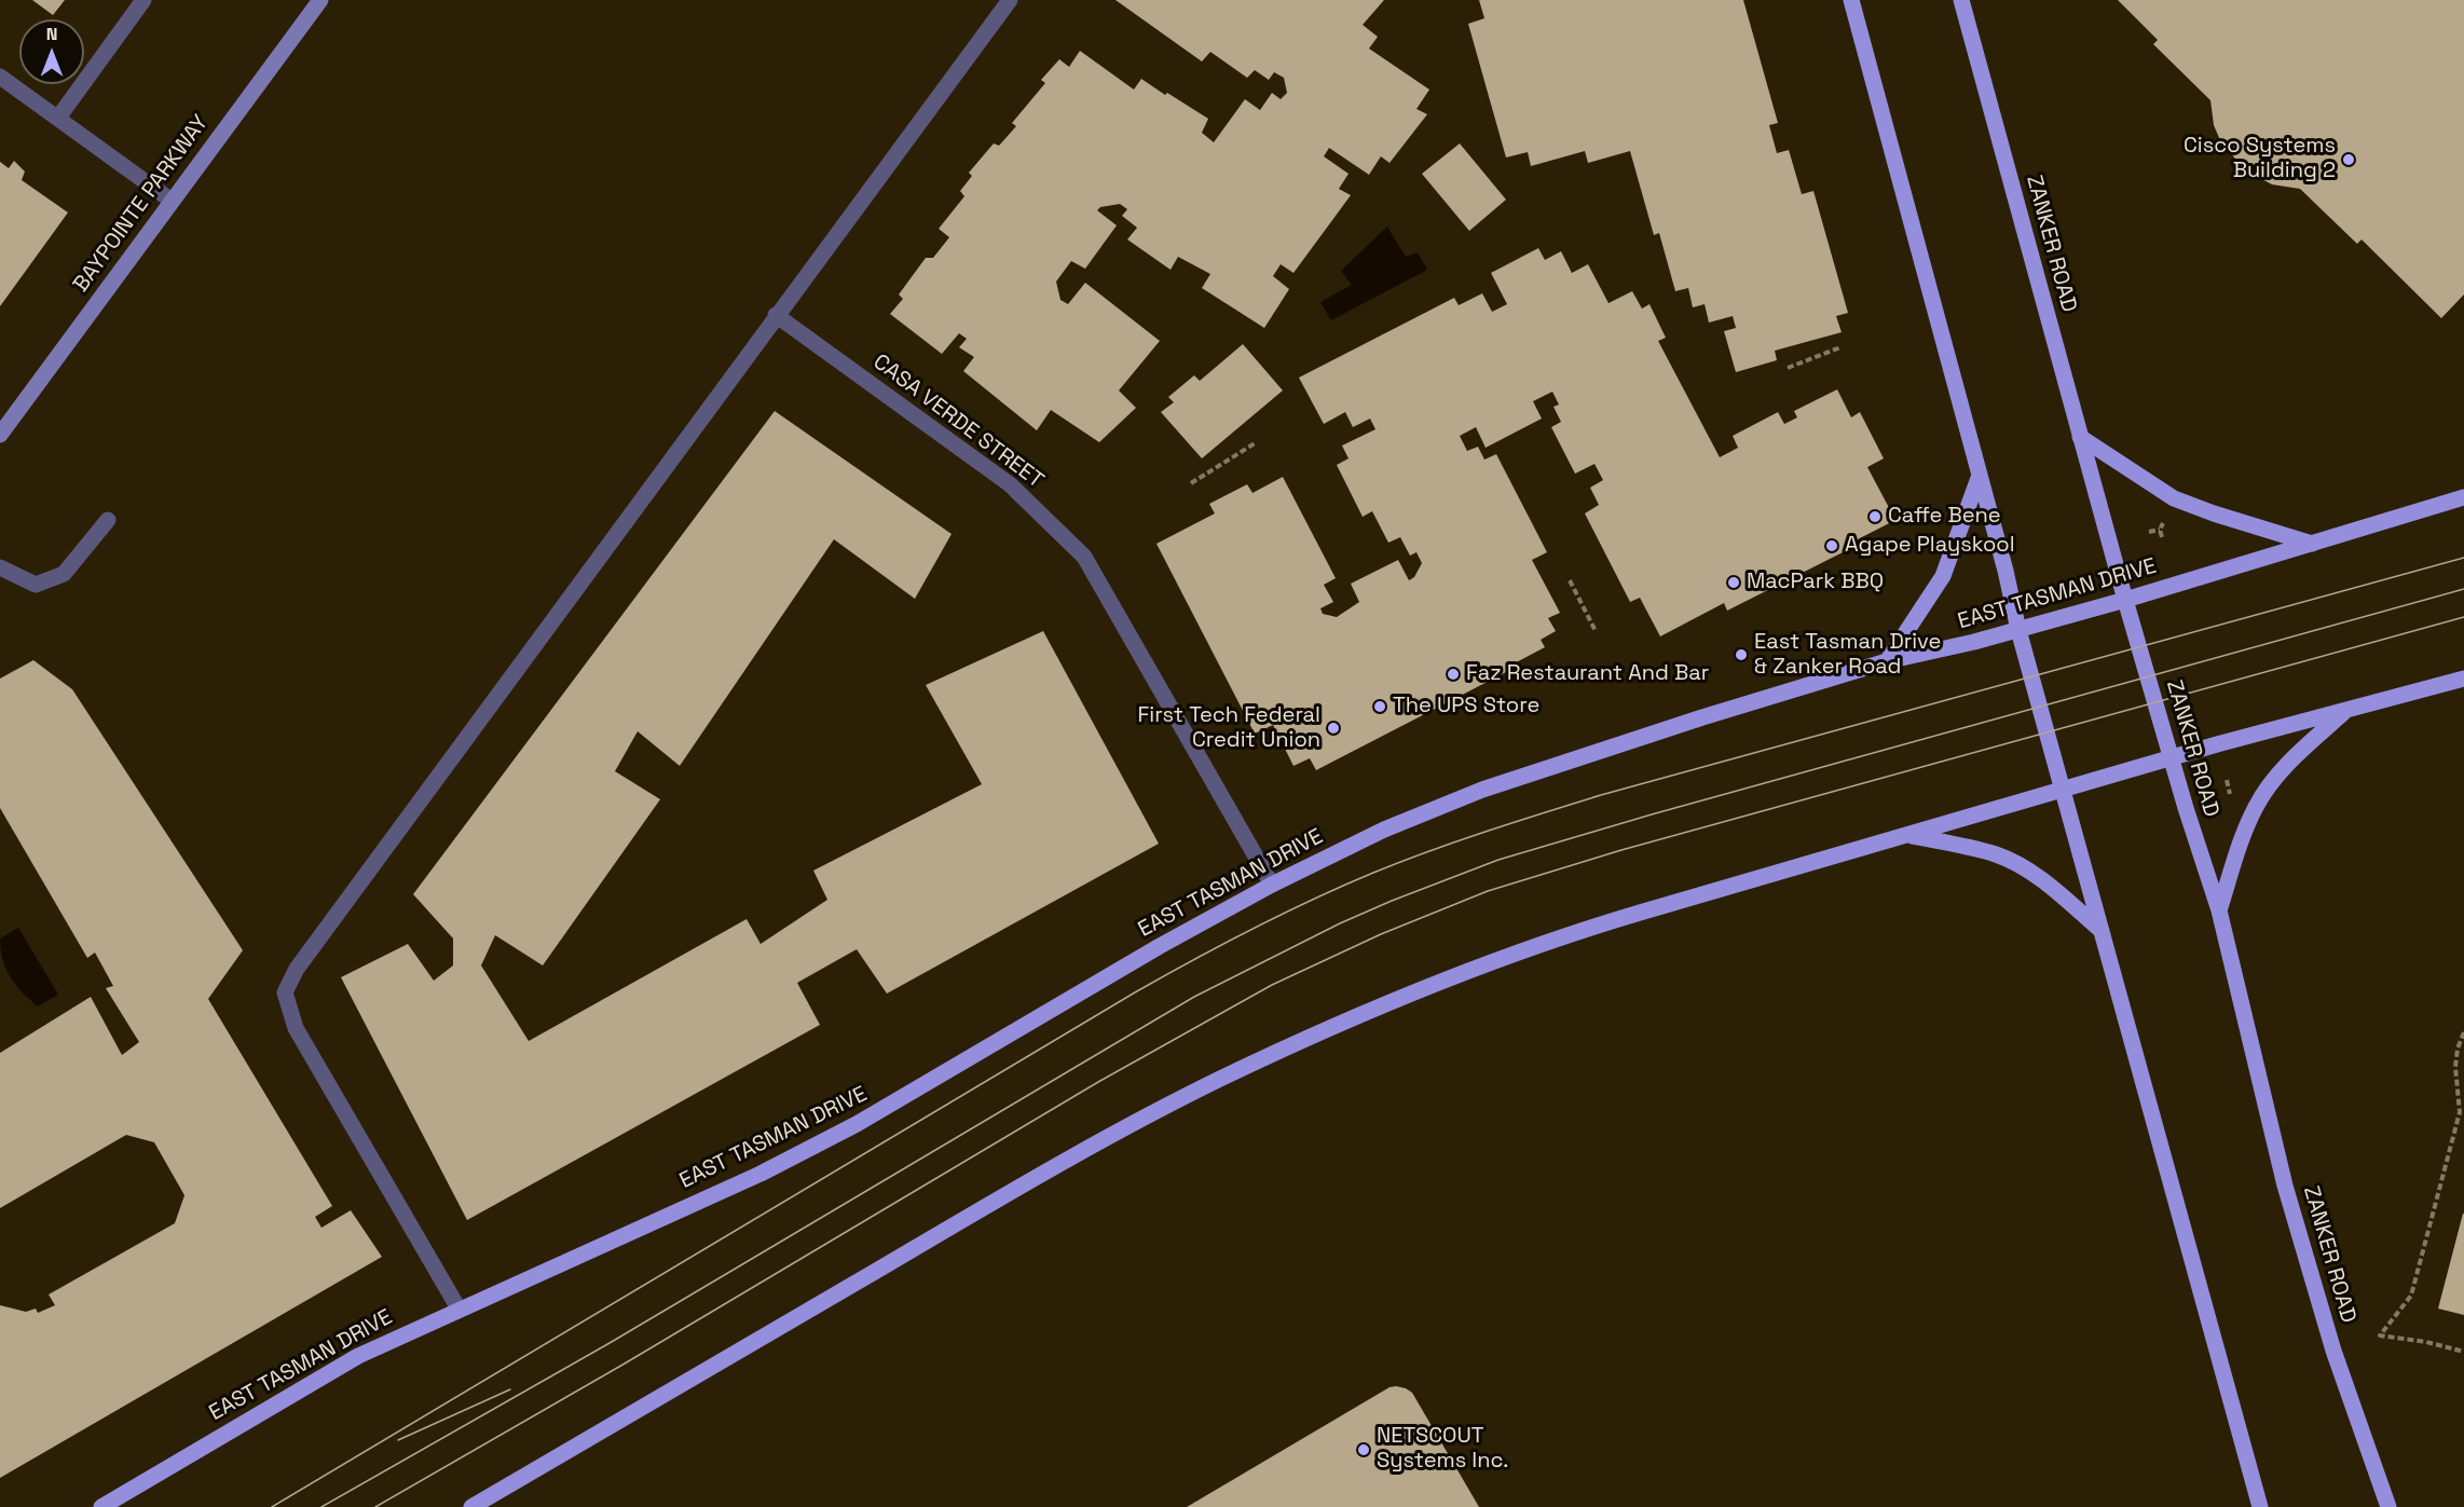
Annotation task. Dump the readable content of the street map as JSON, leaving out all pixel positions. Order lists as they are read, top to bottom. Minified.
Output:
{"streets":{"main road":["BAYPOINTE PARKWAY","ZANKER ROAD","EAST TASMAN DRIVE"],"street":["CASA VERDE STREET"]},"crossings":[["ZANKER ROAD","EAST TASMAN DRIVE"],["CASA VERDE STREET","EAST TASMAN DRIVE"]],"places":["Cisco Systems Building 2","Caffe Bene","Agape Playskool","MacPark BBQ","East Tasman Drive & Zanker Road","Faz Restaurant And Bar","The UPS Store","First Tech Federal Credit Union","NETSCOUT Systems Inc."],"north":"top"}
